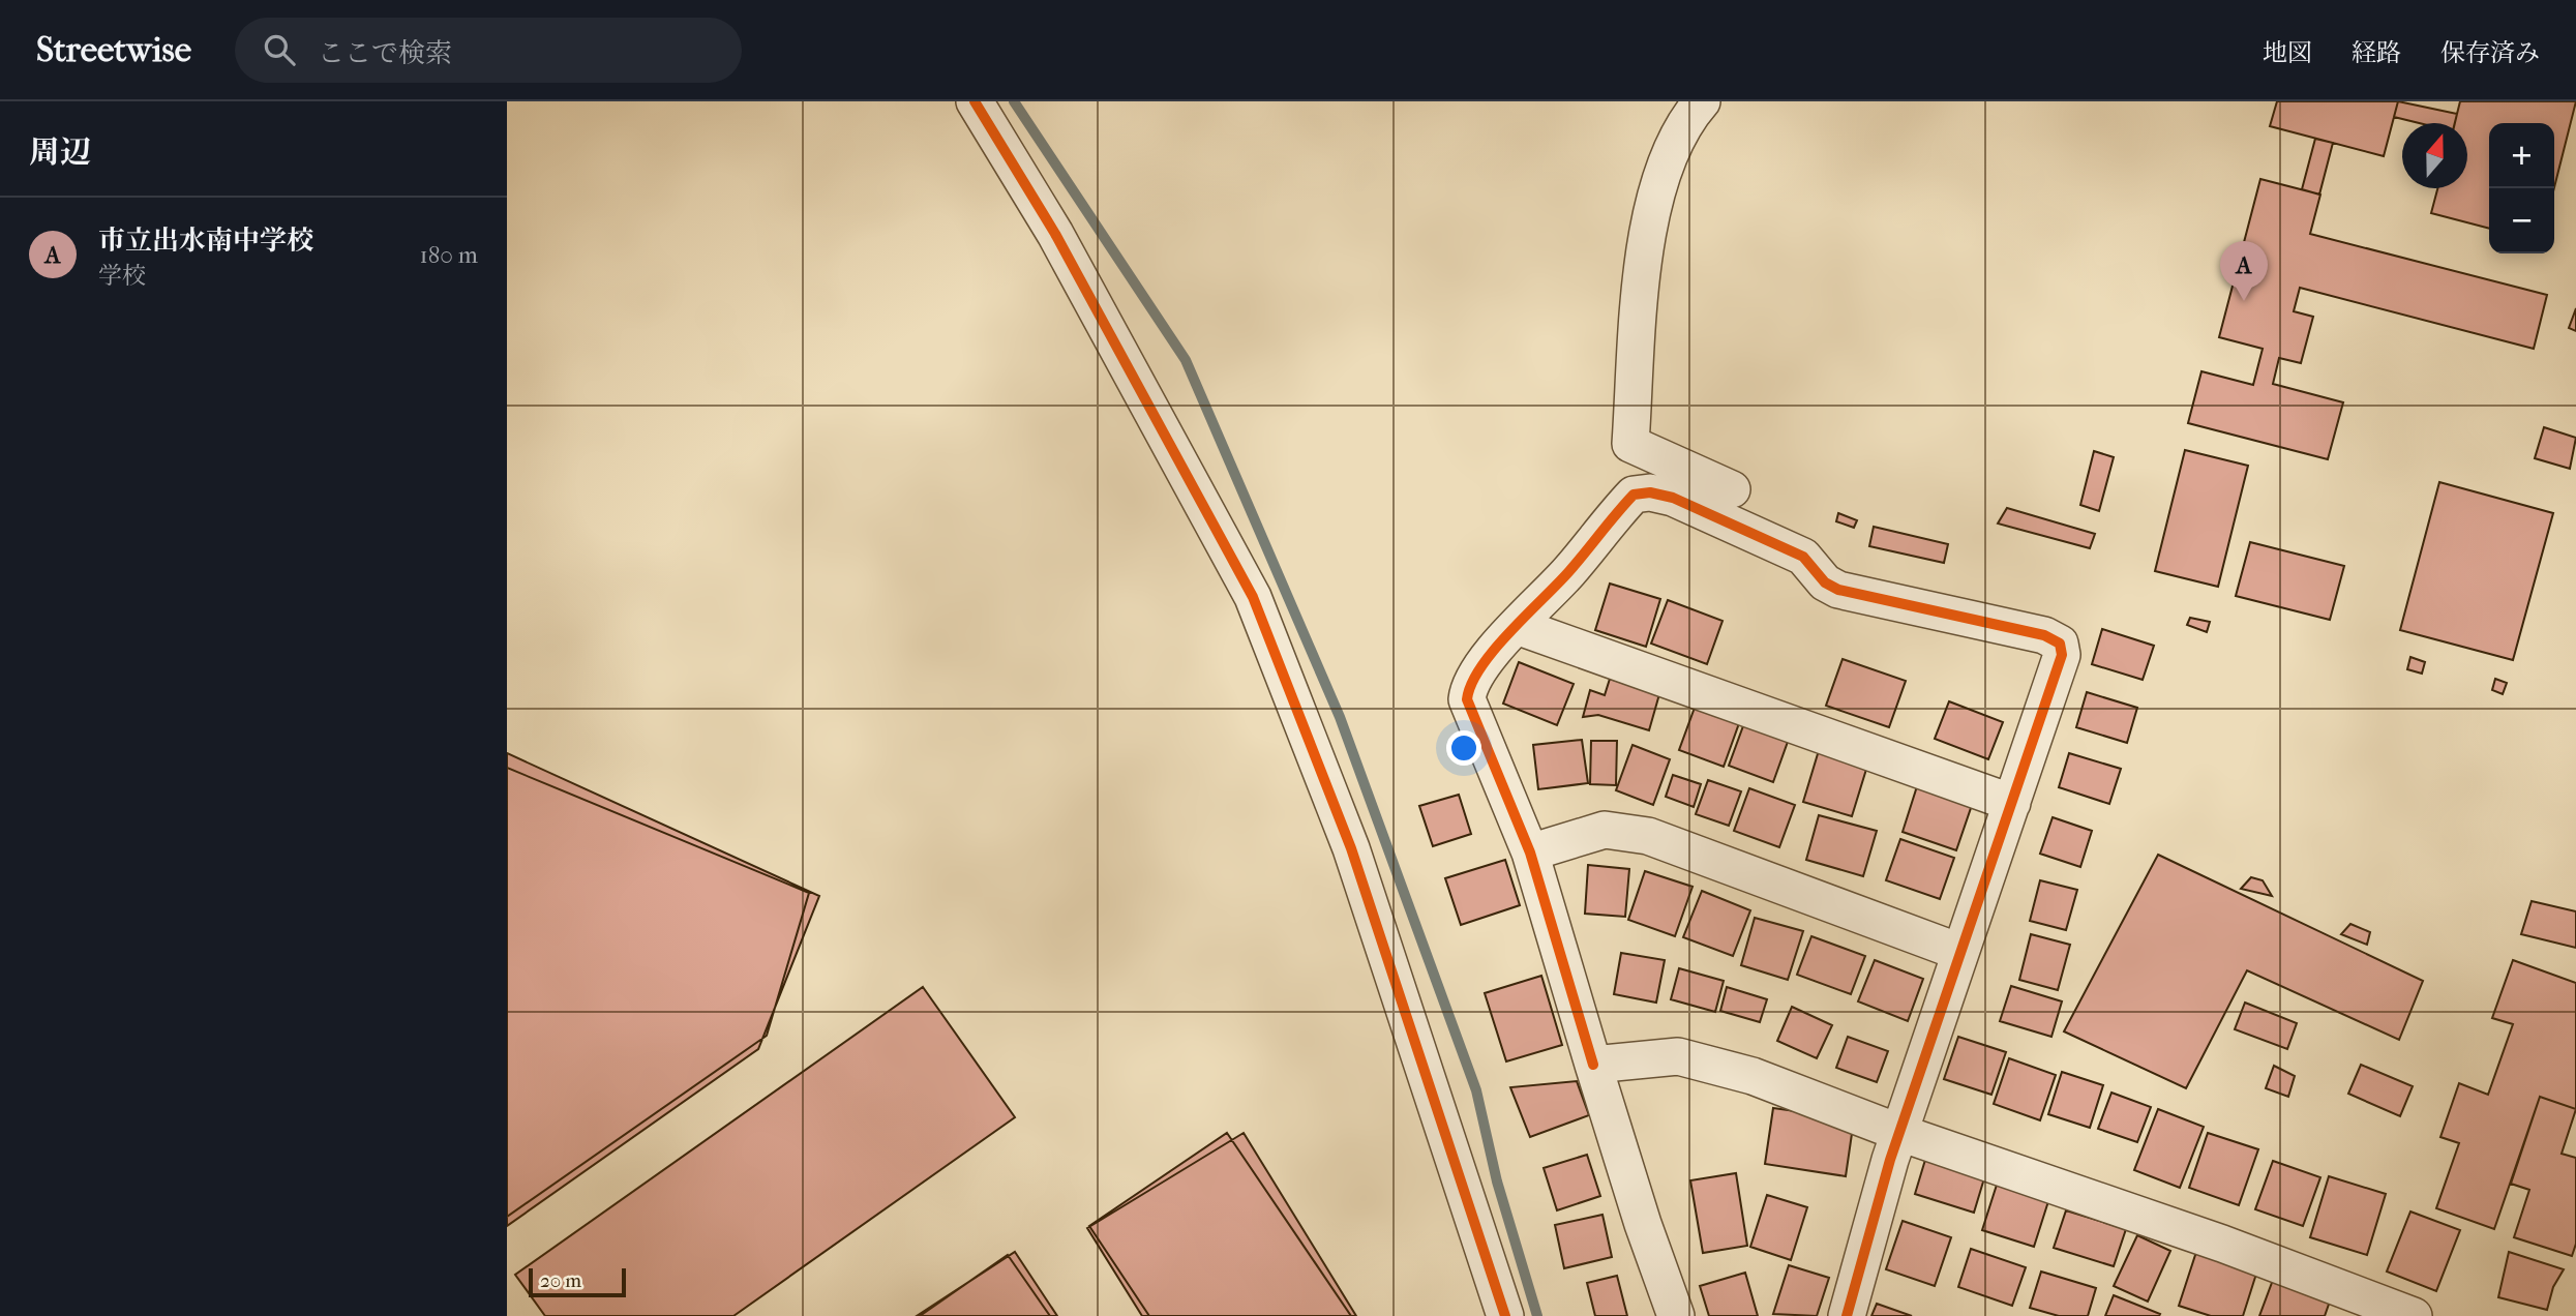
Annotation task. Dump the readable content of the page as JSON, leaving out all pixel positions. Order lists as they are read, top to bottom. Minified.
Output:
{"scale_bar":"20 m","north":"top","page":{"header":"Streetwise","search":"ここで検索","nav":["地図","経路","保存済み"],"heading":"周辺","map_buttons":["+","−"],"list":[{"mark":"A","name":"市立出水南中学校","note":"学校","value":"180 m"}],"pins":"A","scale":"20 m"}}
